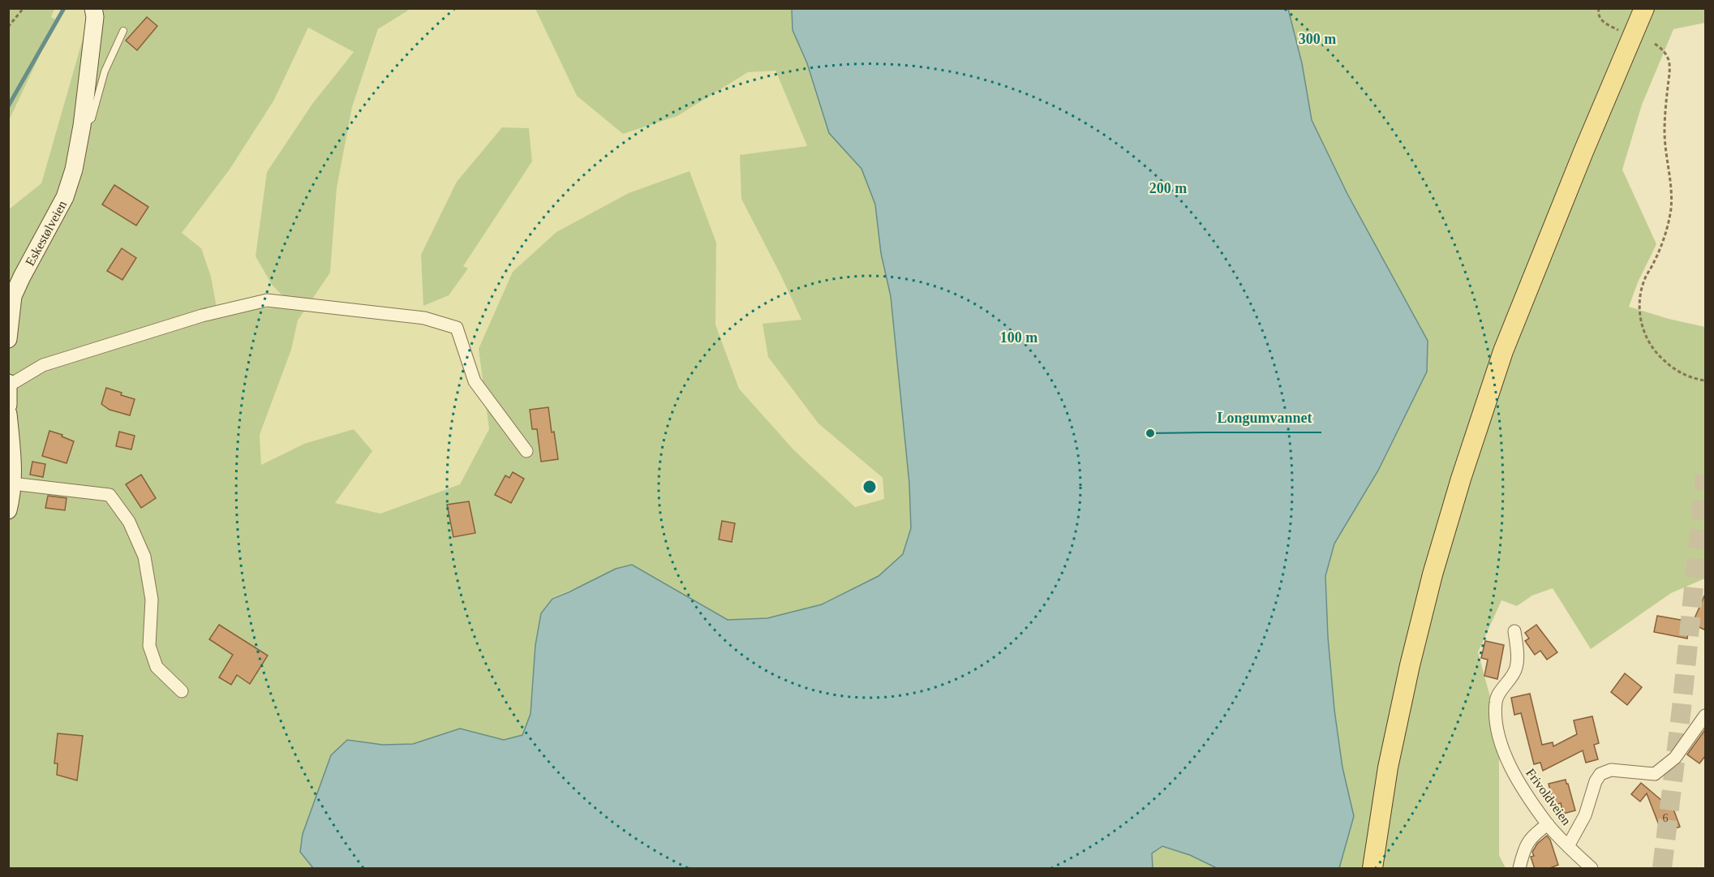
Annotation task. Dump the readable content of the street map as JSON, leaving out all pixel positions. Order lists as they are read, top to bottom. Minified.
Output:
{"streets":{"main road":["Eskestølveien"],"street":["Frivoldveien"]},"places":["Longumvannet"],"house_numbers":["6"],"rings":["300 m","200 m","100 m"]}
